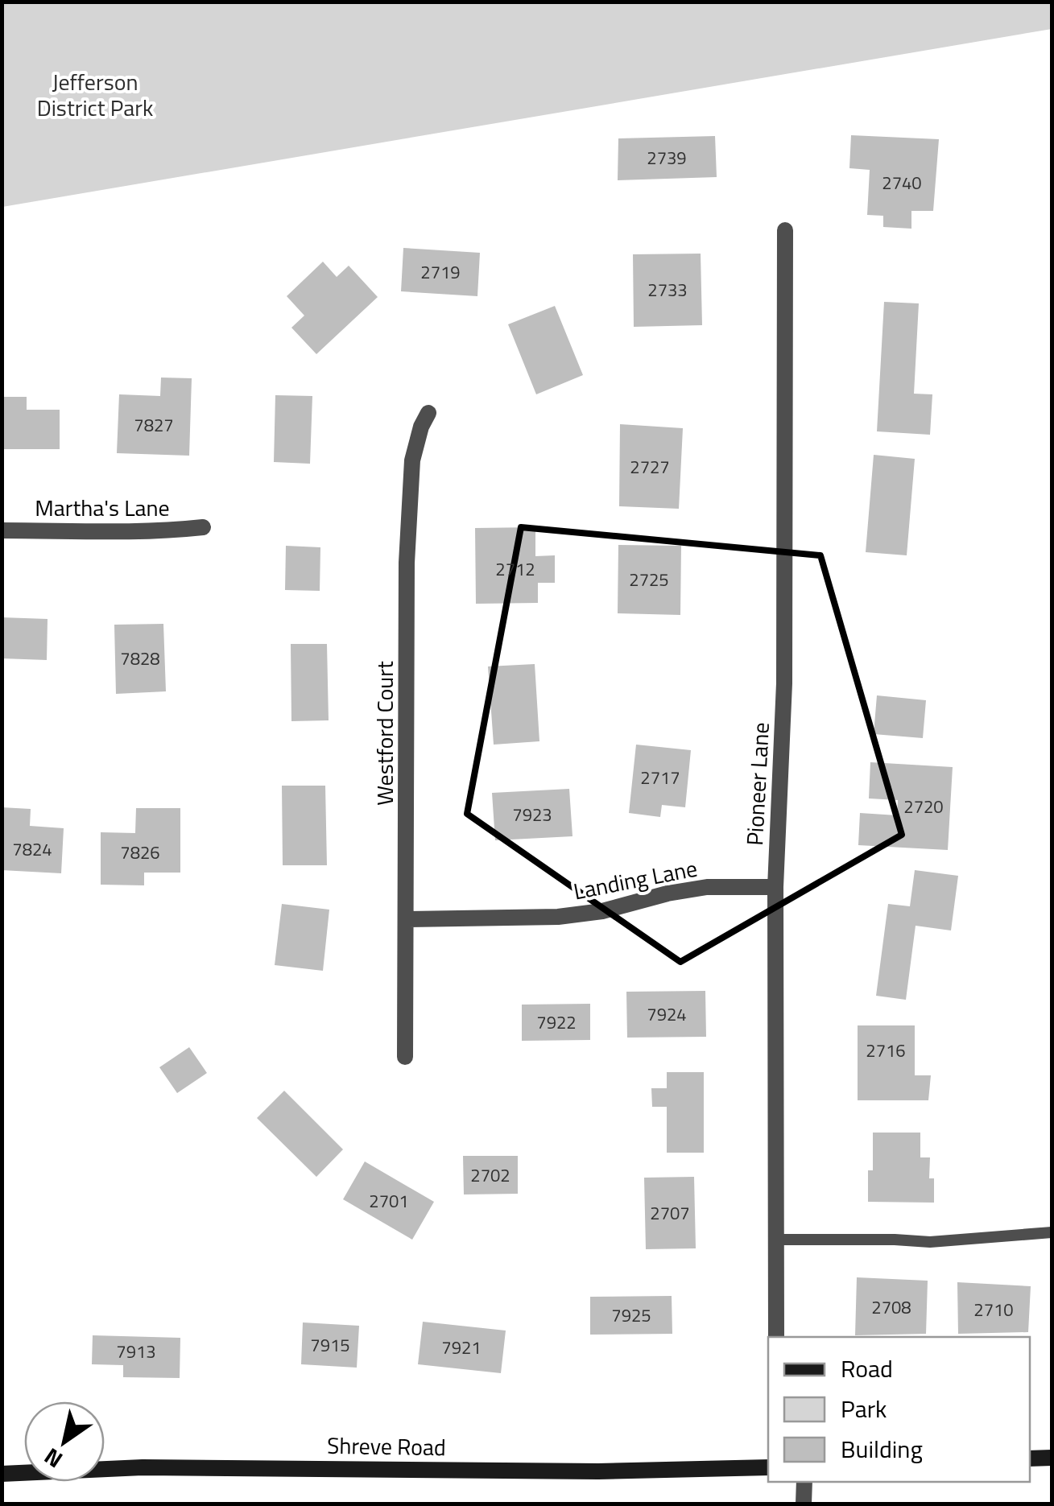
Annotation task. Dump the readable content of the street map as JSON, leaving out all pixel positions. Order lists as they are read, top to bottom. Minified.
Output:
{"streets":{"main road":["Shreve Road"],"street":["Martha's Lane","Westford Court","Pioneer Lane","Landing Lane"]},"crossings":[["Westford Court","Landing Lane"],["Pioneer Lane","Landing Lane"]],"parks":["Jefferson District Park"],"house_numbers":["2739","2740","2719","2733","7827","2727","2712","2725","7828","2717","2720","7923","7824","7826","7924","7922","2716","2702","2701","2707","2708","2710","7925","7915","7921","7913"],"legend":["Road","Park","Building"],"north":"bottom left"}
